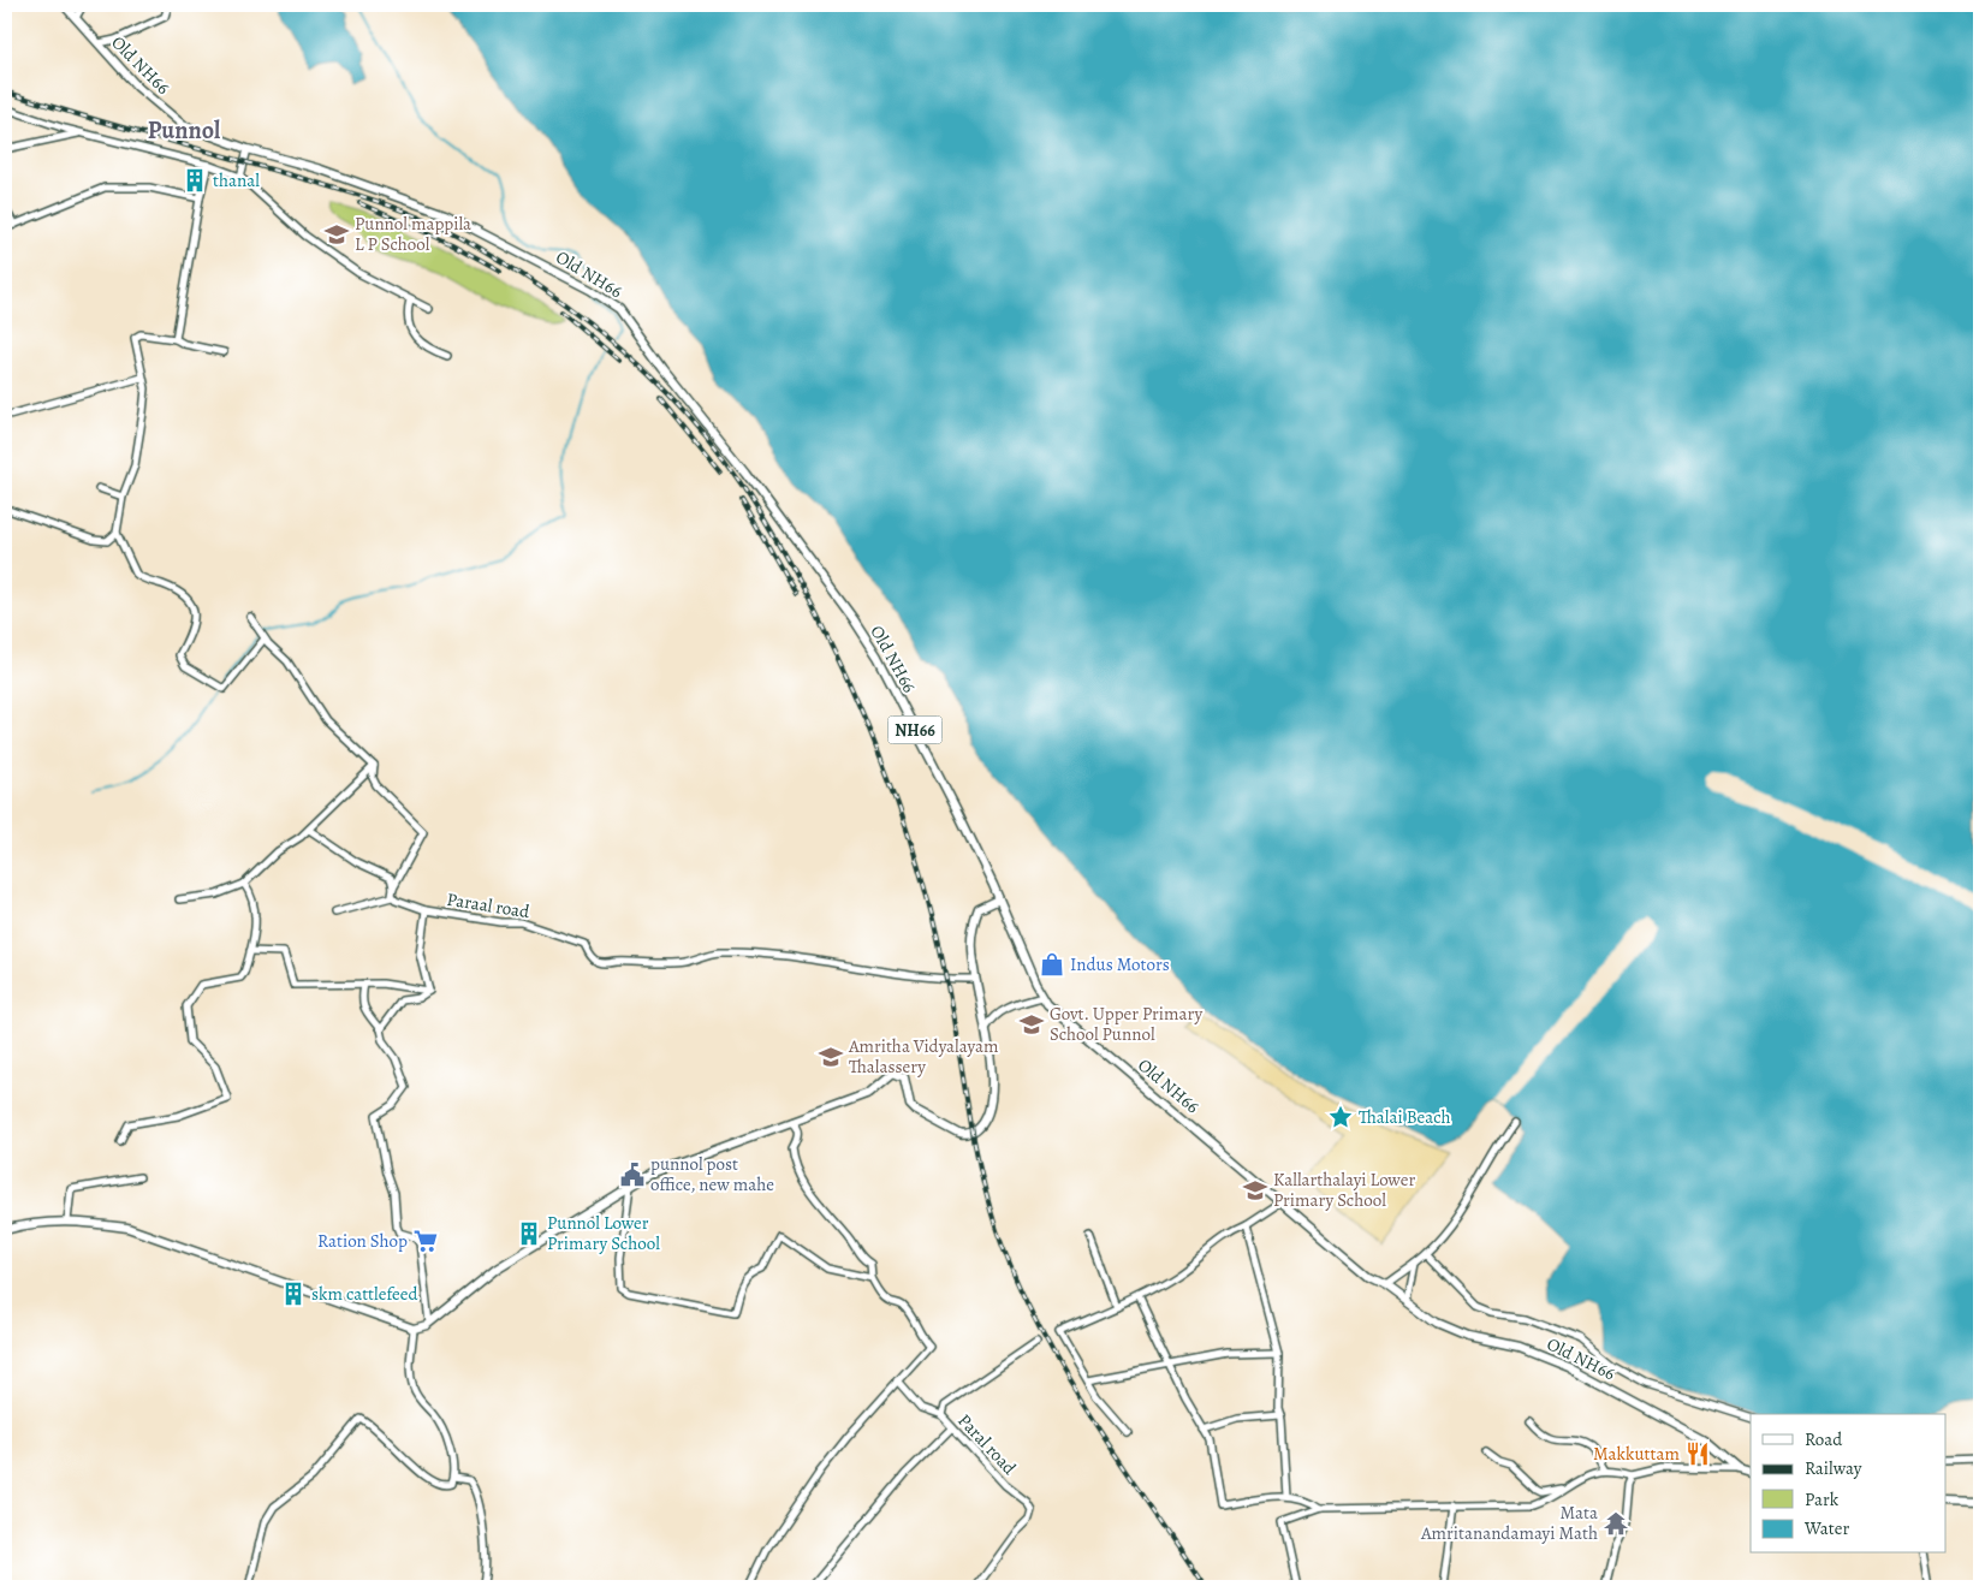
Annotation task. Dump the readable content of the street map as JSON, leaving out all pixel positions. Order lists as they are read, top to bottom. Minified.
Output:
{"streets":{"main road":["Old NH66","NH66"],"street":["Paraal road","Paral road"]},"districts":["Punnol"],"places":{"building":["thanal","Punnol Lower Primary School","skm cattlefeed"],"school or university":["Punnol mappila L P School","Govt. Upper Primary School Punnol","Amritha Vidyalayam Thalassery","Kallarthalayi Lower Primary School"],"shop":["Indus Motors"],"place":["Thalai Beach"],"public building":["punnol post office, new mahe"],"supermarket":["Ration Shop"],"restaurant":["Makkuttam"],"temple":["Mata Amritanandamayi Math"]},"legend":["Road","Railway","Park","Water"]}
